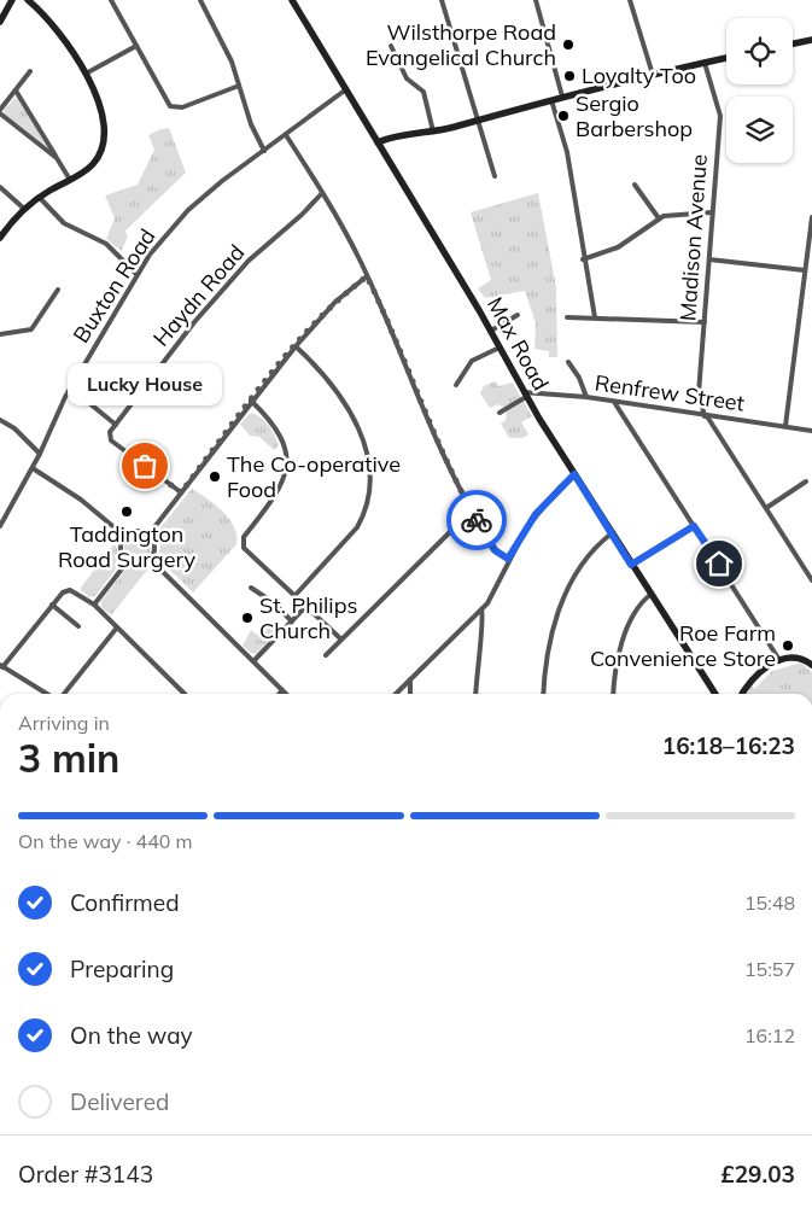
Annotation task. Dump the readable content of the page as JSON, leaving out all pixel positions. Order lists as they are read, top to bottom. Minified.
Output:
{"streets":{"street":["Madison Avenue","Buxton Road","Haydn Road","Max Road","Renfrew Street"]},"crossings":[["Madison Avenue","Renfrew Street"],["Buxton Road","Max Road"],["Max Road","Renfrew Street"]],"places":["Wilsthorpe Road Evangelical Church","Loyalty Too","Sergio Barbershop","Lucky House","The Co-operative Food","Taddington Road Surgery","St. Philips Church","Roe Farm Convenience Store"],"page":{"bubble":"Lucky House","heading":["3 min","Arriving in","16:18–16:23"],"panel":["Order #3143","£29.03"],"bar":"On the way · 440 m","list":[["Confirmed","15:48"],["Preparing","15:57"],["On the way","16:12"],"Delivered"]}}
